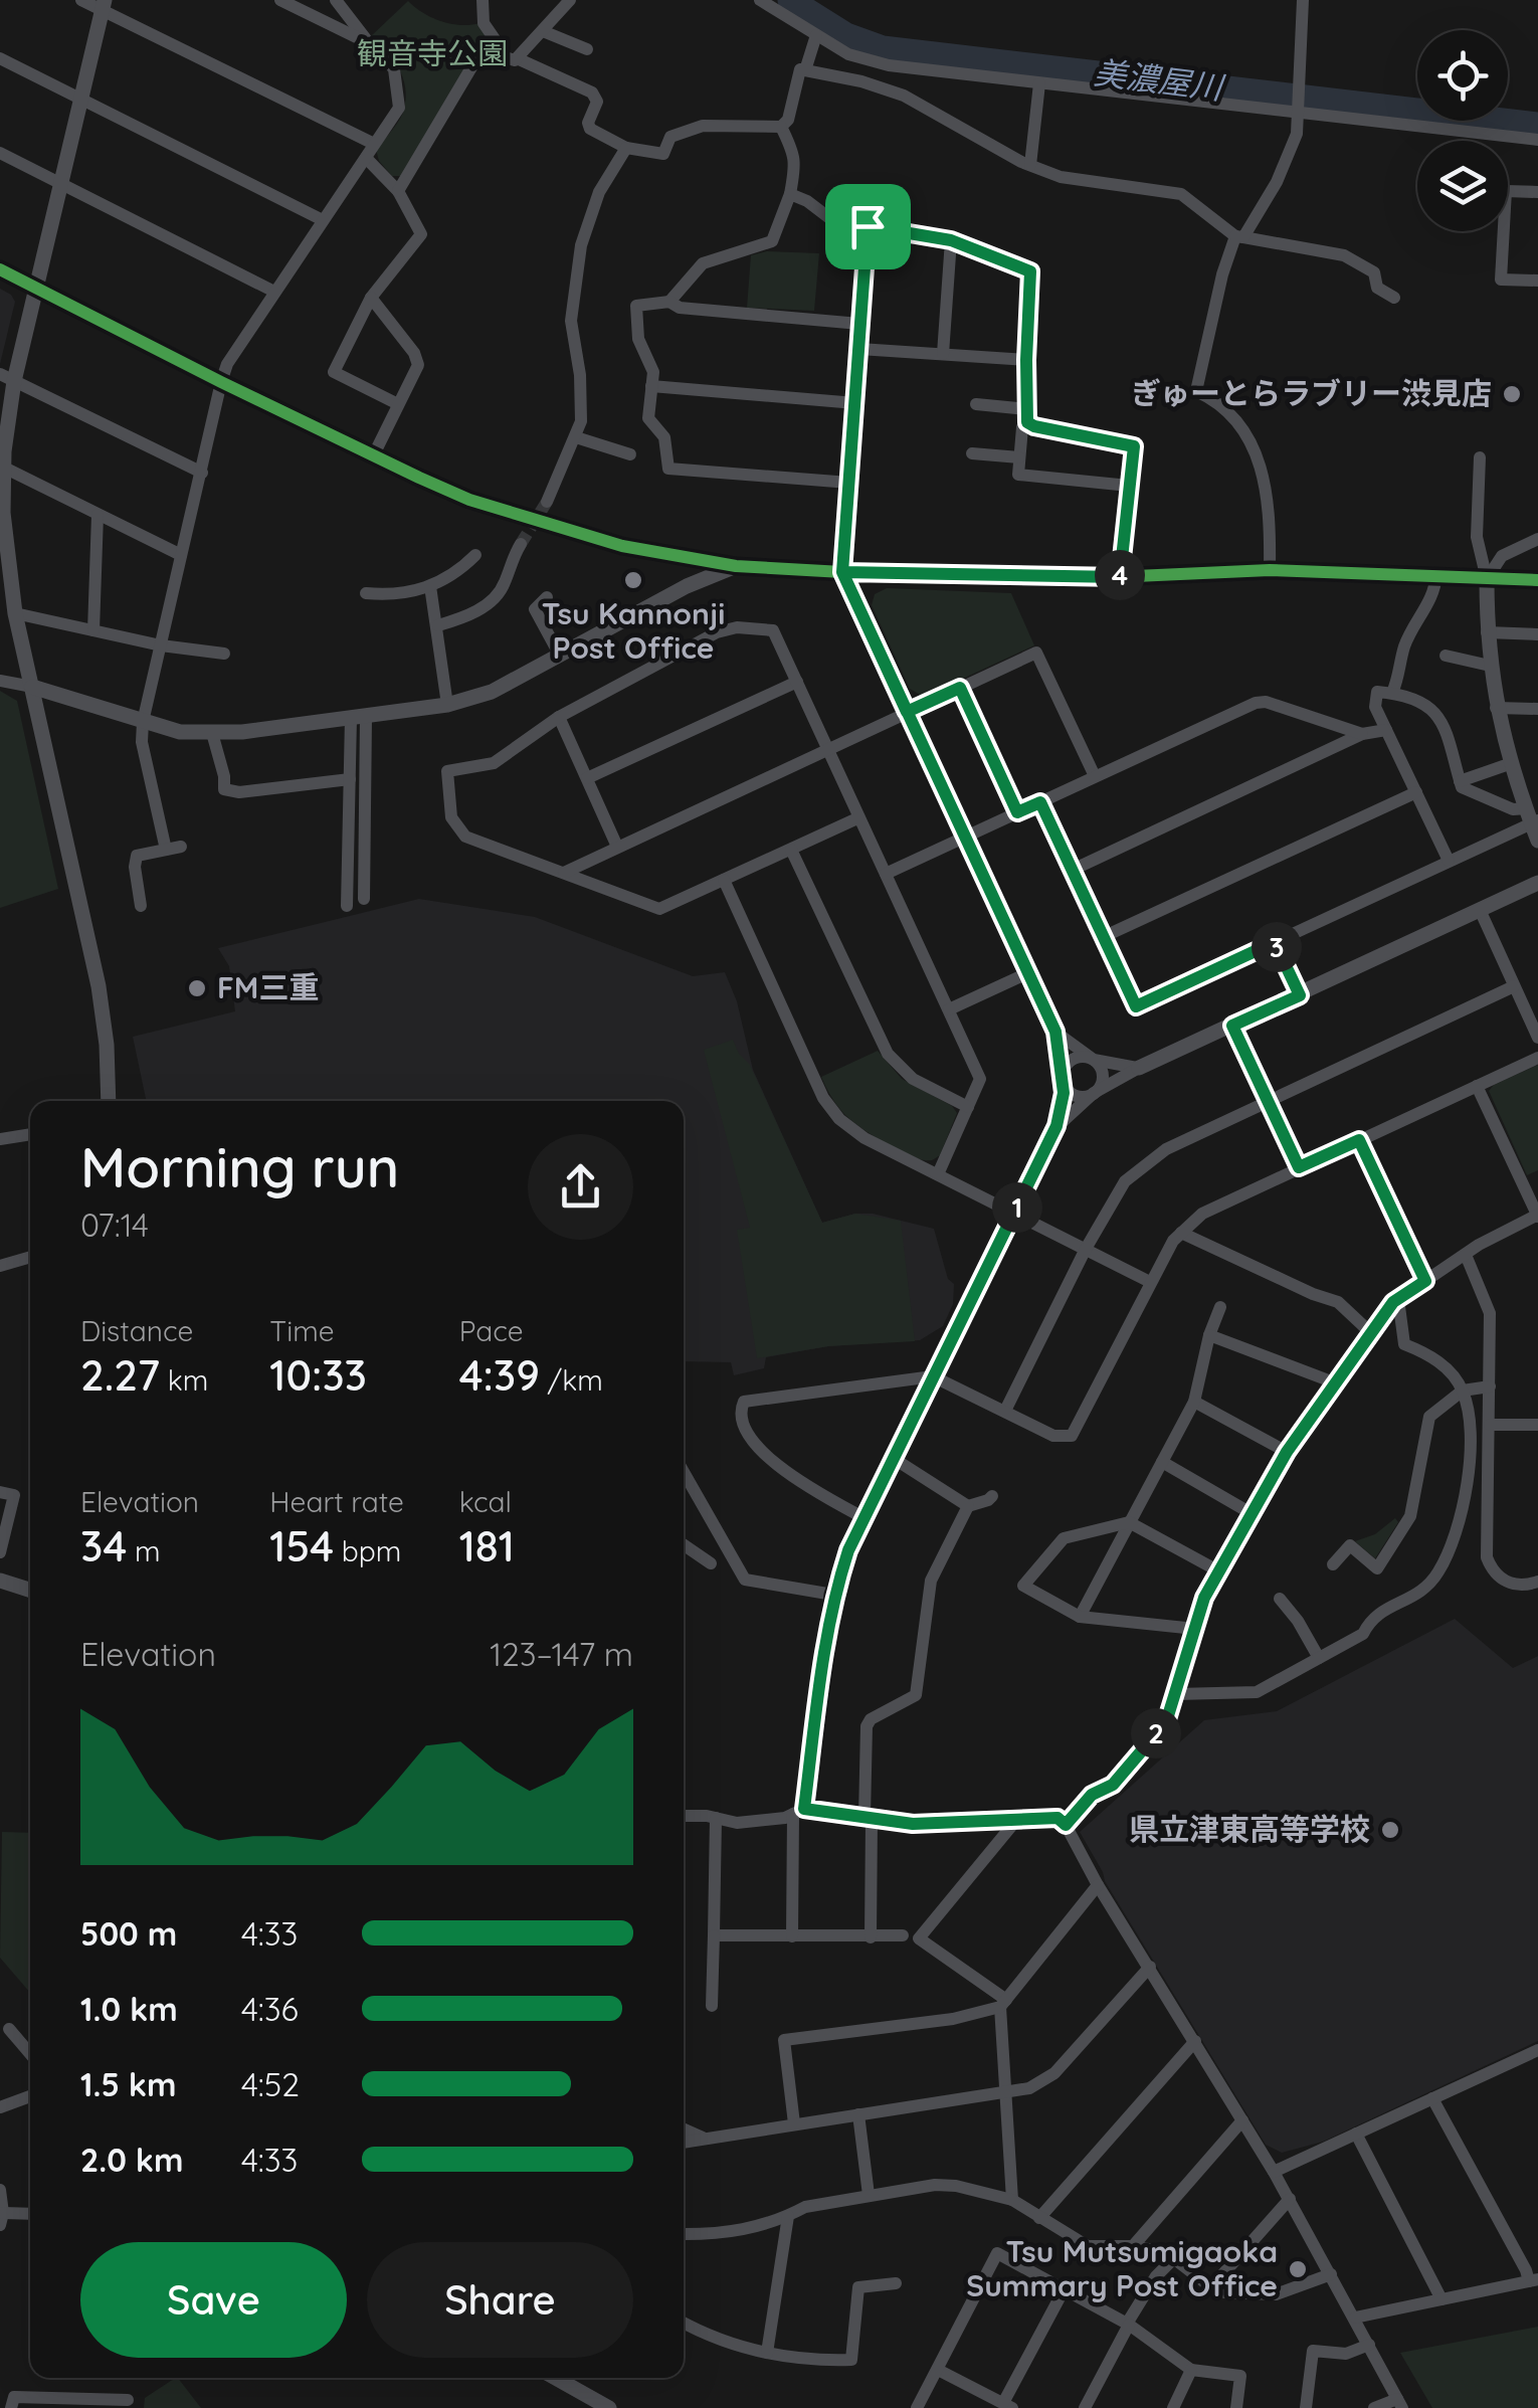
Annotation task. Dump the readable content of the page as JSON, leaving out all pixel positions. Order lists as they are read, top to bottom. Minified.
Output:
{"water":["美濃屋川"],"parks":["観音寺公園"],"places":["ぎゅーとらラブリー渋見店","Tsu Kannonji Post Office","FM三重","県立津東高等学校","Tsu Mutsumigaoka Summary Post Office"],"page":{"pins":["4","3","1","2"],"heading":["Morning run","07:14"],"stats":[["Distance","2.27 km"],["Time","10:33"],["Pace","4:39 /km"],["Elevation","34 m"],["Heart rate","154 bpm"],["kcal","181"]],"chart":["Elevation","123–147 m"],"list":[{"name":"500 m","note":"4:33"},{"name":"1.0 km","note":"4:36"},{"name":"1.5 km","note":"4:52"},{"name":"2.0 km","note":"4:33"}],"buttons":["Save","Share"]}}
